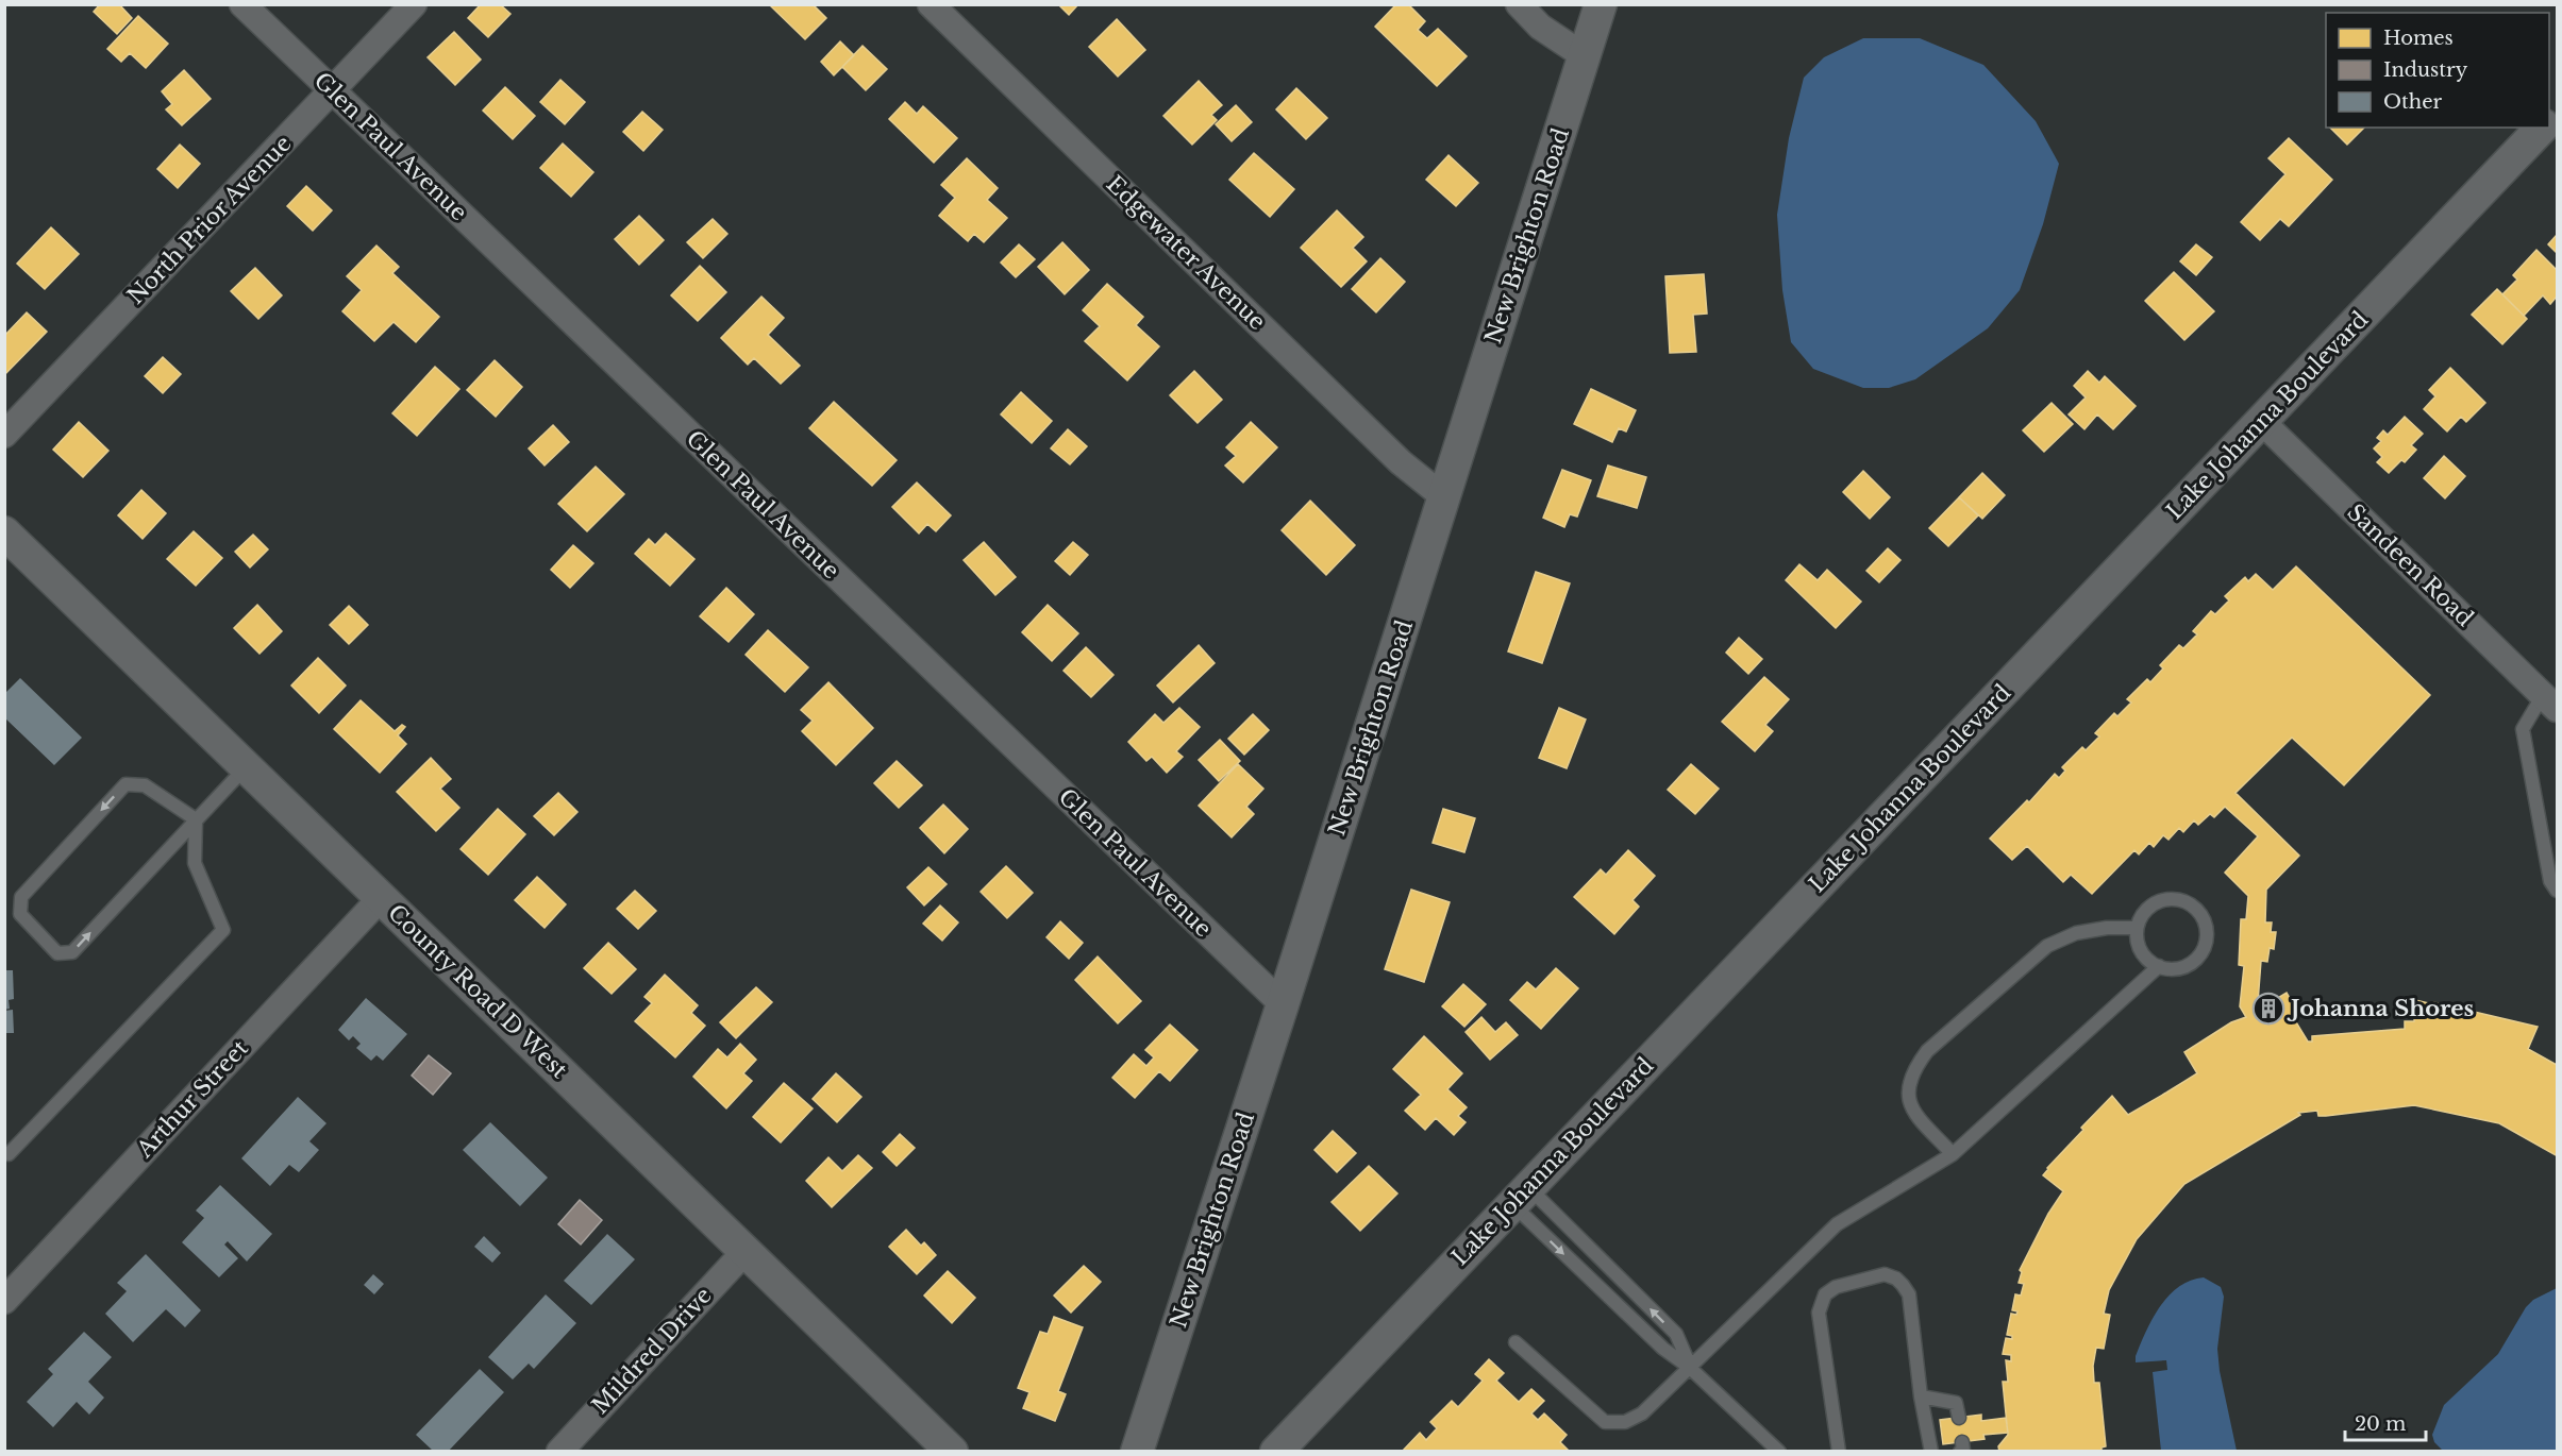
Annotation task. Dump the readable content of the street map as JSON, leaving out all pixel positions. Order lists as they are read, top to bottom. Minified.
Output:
{"streets":{"street":["Glen Paul Avenue","North Prior Avenue","New Brighton Road","Edgewater Avenue","Lake Johanna Boulevard","Sandeen Road","County Road D West","Arthur Street","Mildred Drive"]},"crossings":[["Glen Paul Avenue","North Prior Avenue"],["Glen Paul Avenue","New Brighton Road"],["New Brighton Road","Edgewater Avenue"],["Lake Johanna Boulevard","Sandeen Road"],["County Road D West","Arthur Street"],["County Road D West","Mildred Drive"]],"places":{"building":["Johanna Shores"]},"legend":["Homes","Industry","Other"],"scale_bar":"20 m"}
